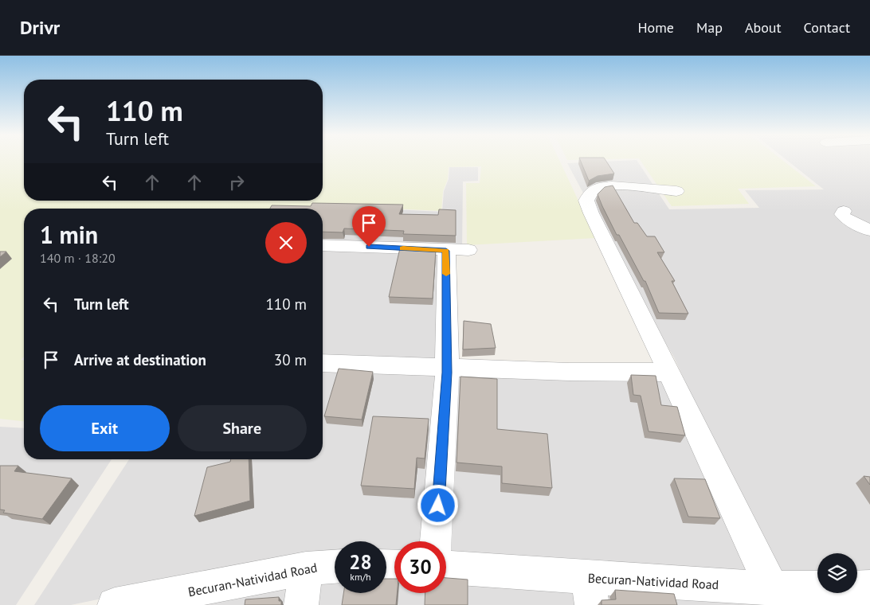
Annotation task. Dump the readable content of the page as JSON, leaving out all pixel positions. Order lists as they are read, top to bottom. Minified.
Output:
{"streets":{"street":["Becuran-Natividad Road"]},"page":{"header":"Drivr","nav":["Home","Map","About","Contact"],"turn":["110 m","Turn left"],"heading":["1 min","140 m · 18:20"],"list":[{"name":"Turn left","value":"110 m"},{"name":"Arrive at destination","value":"30 m"}],"buttons":["Exit","Share"],"speed":"28 km/h","limit":"30"}}
